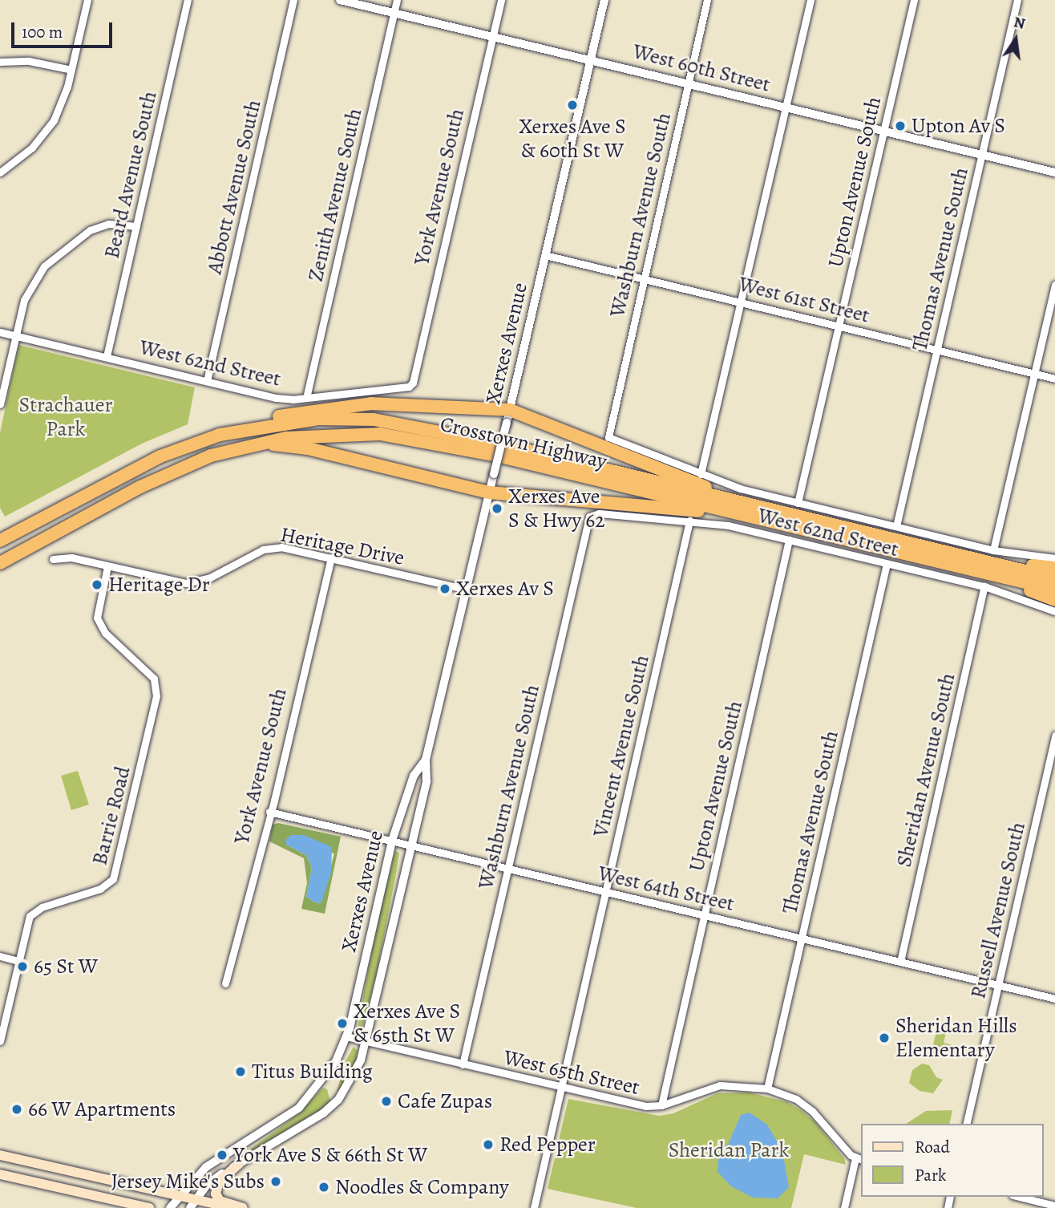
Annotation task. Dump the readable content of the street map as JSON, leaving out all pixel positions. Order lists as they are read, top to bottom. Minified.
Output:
{"streets":{"highway":["Crosstown Highway"],"street":["West 60th Street","Beard Avenue South","Upton Avenue South","Abbott Avenue South","York Avenue South","Zenith Avenue South","Washburn Avenue South","Thomas Avenue South","West 61st Street","Xerxes Avenue","West 62nd Street","Heritage Drive","Vincent Avenue South","Sheridan Avenue South","Barrie Road","West 64th Street","Russell Avenue South","West 65th Street"]},"crossings":[["West 60th Street","Upton Avenue South"],["West 60th Street","York Avenue South"],["West 60th Street","Zenith Avenue South"],["West 60th Street","Washburn Avenue South"],["West 60th Street","Thomas Avenue South"],["West 60th Street","Xerxes Avenue"],["Beard Avenue South","West 62nd Street"],["Upton Avenue South","West 61st Street"],["Upton Avenue South","West 62nd Street"],["Upton Avenue South","West 64th Street"],["Upton Avenue South","West 65th Street"],["Abbott Avenue South","West 62nd Street"],["York Avenue South","West 62nd Street"],["York Avenue South","Heritage Drive"],["York Avenue South","West 64th Street"],["Zenith Avenue South","West 62nd Street"],["Washburn Avenue South","West 61st Street"],["Washburn Avenue South","West 62nd Street"],["Washburn Avenue South","West 64th Street"],["Washburn Avenue South","West 65th Street"],["Thomas Avenue South","West 61st Street"],["Thomas Avenue South","West 62nd Street"],["Thomas Avenue South","West 64th Street"],["Thomas Avenue South","West 65th Street"],["West 61st Street","Xerxes Avenue"],["Xerxes Avenue","Heritage Drive"],["Xerxes Avenue","West 64th Street"],["Xerxes Avenue","West 65th Street"],["West 62nd Street","Vincent Avenue South"],["West 62nd Street","Sheridan Avenue South"],["Heritage Drive","Barrie Road"],["Vincent Avenue South","West 64th Street"],["Vincent Avenue South","West 65th Street"],["Sheridan Avenue South","West 64th Street"],["West 64th Street","Russell Avenue South"]],"parks":["Strachauer Park","Sheridan Park"],"places":["Xerxes Ave S & 60th St W","Upton Av S","Xerxes Ave S & Hwy 62","Heritage Dr","Xerxes Av S","65 St W","Xerxes Ave S & 65th St W","Sheridan Hills Elementary","Titus Building","Cafe Zupas","66 W Apartments","Red Pepper","York Ave S & 66th St W","Jersey Mike's Subs","Noodles & Company"],"legend":["Road","Park"],"scale_bar":"100 m","north":"top"}
